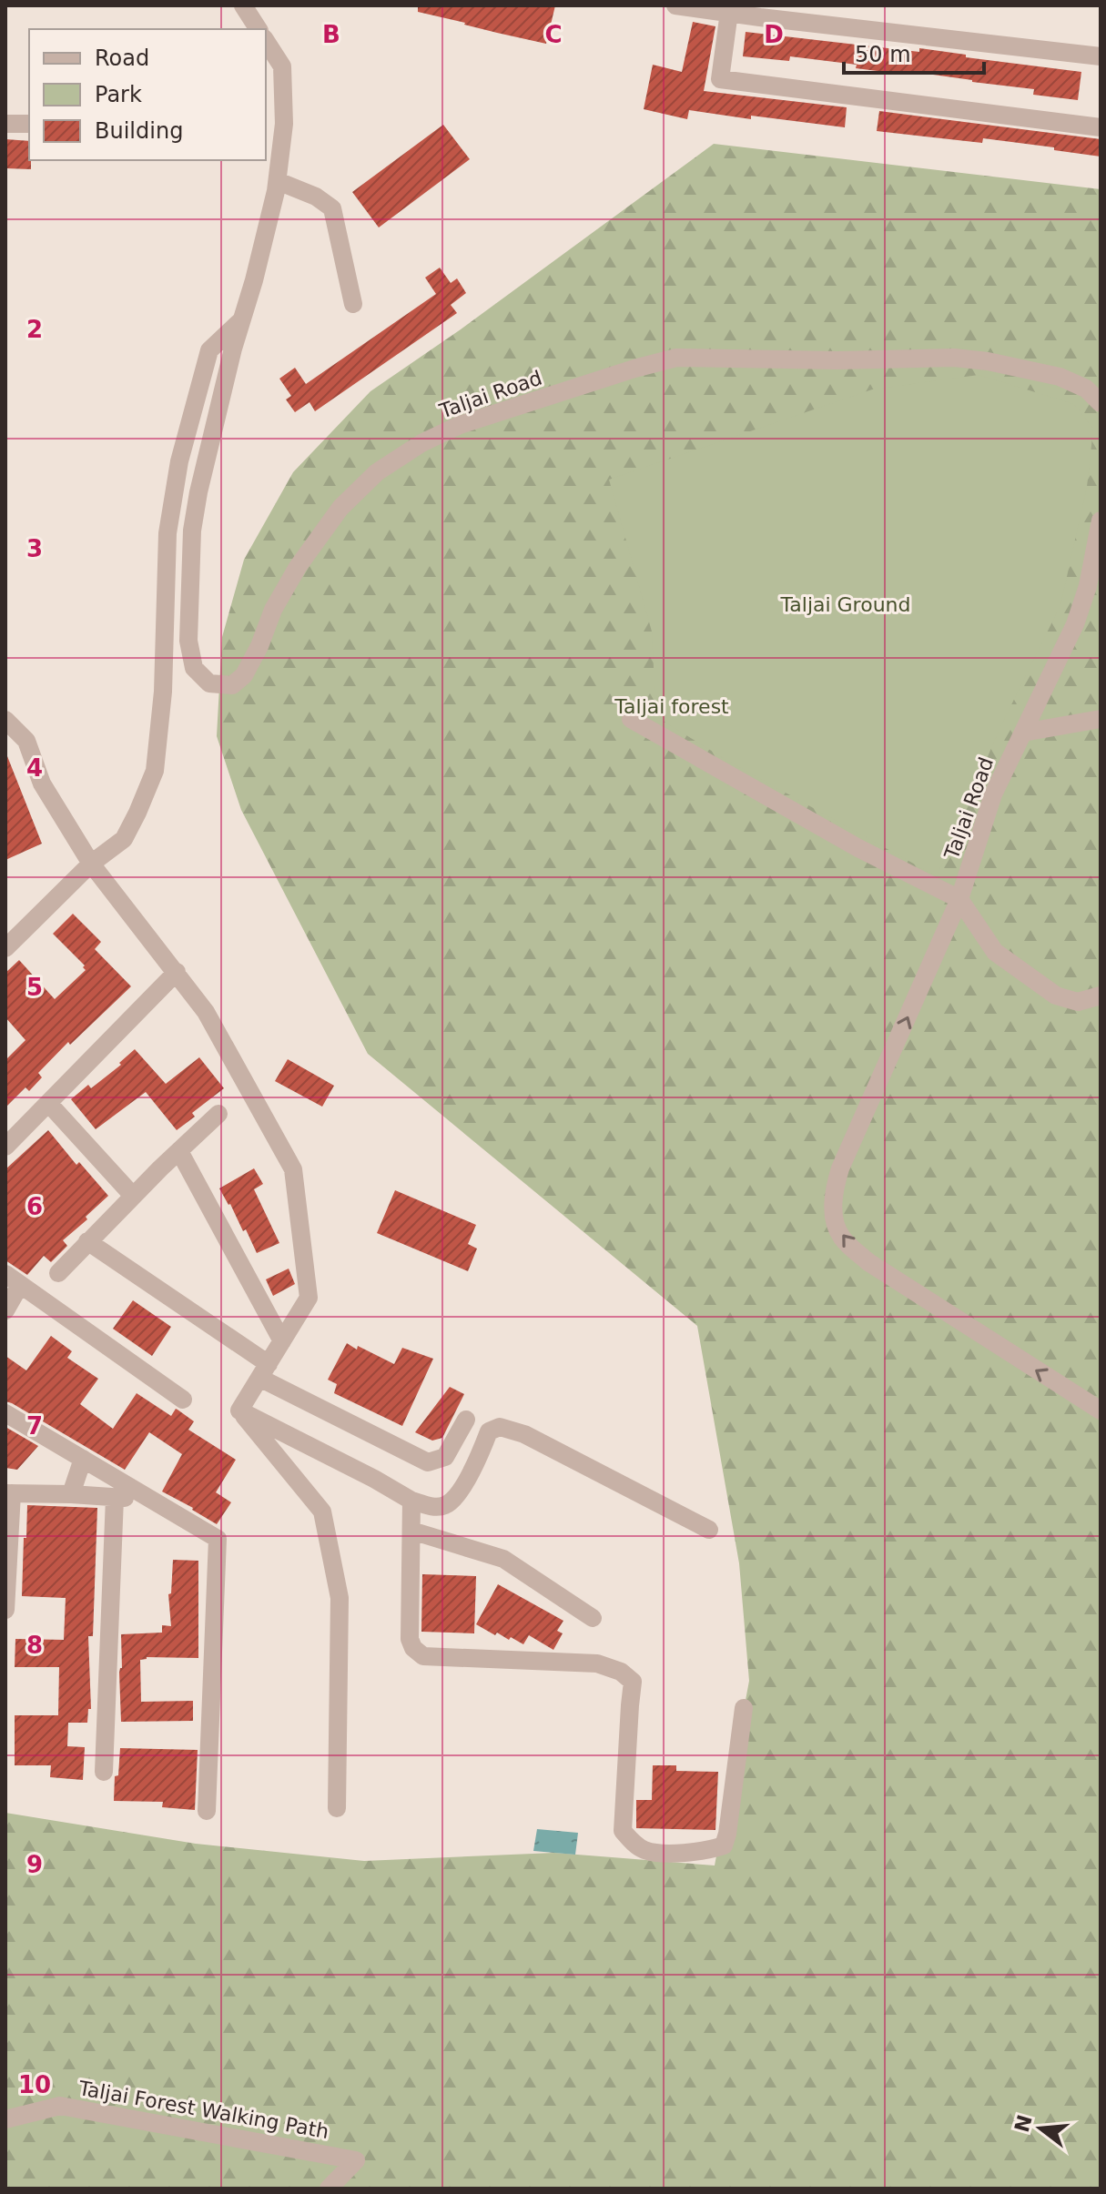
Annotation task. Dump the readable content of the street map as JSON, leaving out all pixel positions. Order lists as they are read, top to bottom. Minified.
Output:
{"streets":{"street":["Taljai Road","Taljai Forest Walking Path"]},"parks":["Taljai Ground","Taljai forest"],"legend":["Road","Park","Building"],"scale_bar":"50 m","north":"left","grid":{"columns":["B","C","D"],"rows":["2","3","4","5","6","7","8","9","10"]}}
